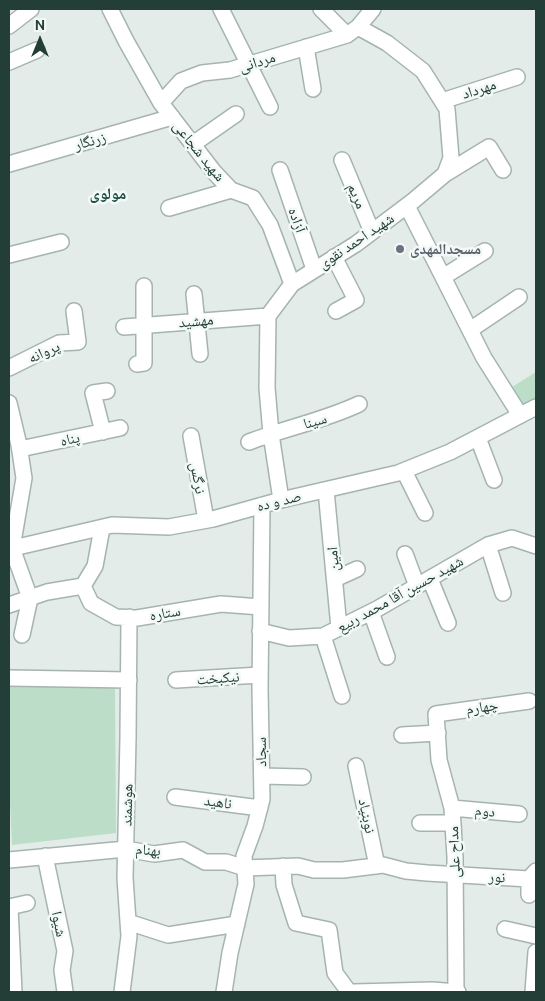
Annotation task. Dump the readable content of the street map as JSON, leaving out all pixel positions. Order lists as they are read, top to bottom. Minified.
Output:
{"streets":{"street":["مردانی","مهرداد","زرنگار","شهید شجاعی","مریم","آزاده","شهید احمد نقوی","مهشید","پروانه","سینا","پناه","نرگس","صد و ده","امین","شهید حسین آقا محمد ربیع","ستاره","نیکبخت","چهارم","سجاد","ناهید","هوشمند","دوم","نوبنیاد","بهنام","مداح علی","نور","شیوا"]},"crossings":[["مردانی","شهید شجاعی"],["زرنگار","شهید شجاعی"],["شهید شجاعی","شهید احمد نقوی"],["مریم","شهید احمد نقوی"],["آزاده","شهید احمد نقوی"],["شهید احمد نقوی","مهشید"],["نرگس","صد و ده"],["صد و ده","امین"],["صد و ده","سجاد"],["امین","شهید حسین آقا محمد ربیع"],["شهید حسین آقا محمد ربیع","سجاد"],["ستاره","سجاد"],["ستاره","هوشمند"],["نیکبخت","سجاد"],["چهارم","مداح علی"],["سجاد","ناهید"],["سجاد","بهنام"],["هوشمند","بهنام"],["دوم","مداح علی"],["نوبنیاد","بهنام"],["بهنام","مداح علی"],["بهنام","نور"],["بهنام","شیوا"],["مداح علی","نور"]],"districts":["مولوی"],"places":["مسجدالمهدی"],"north":"top"}
